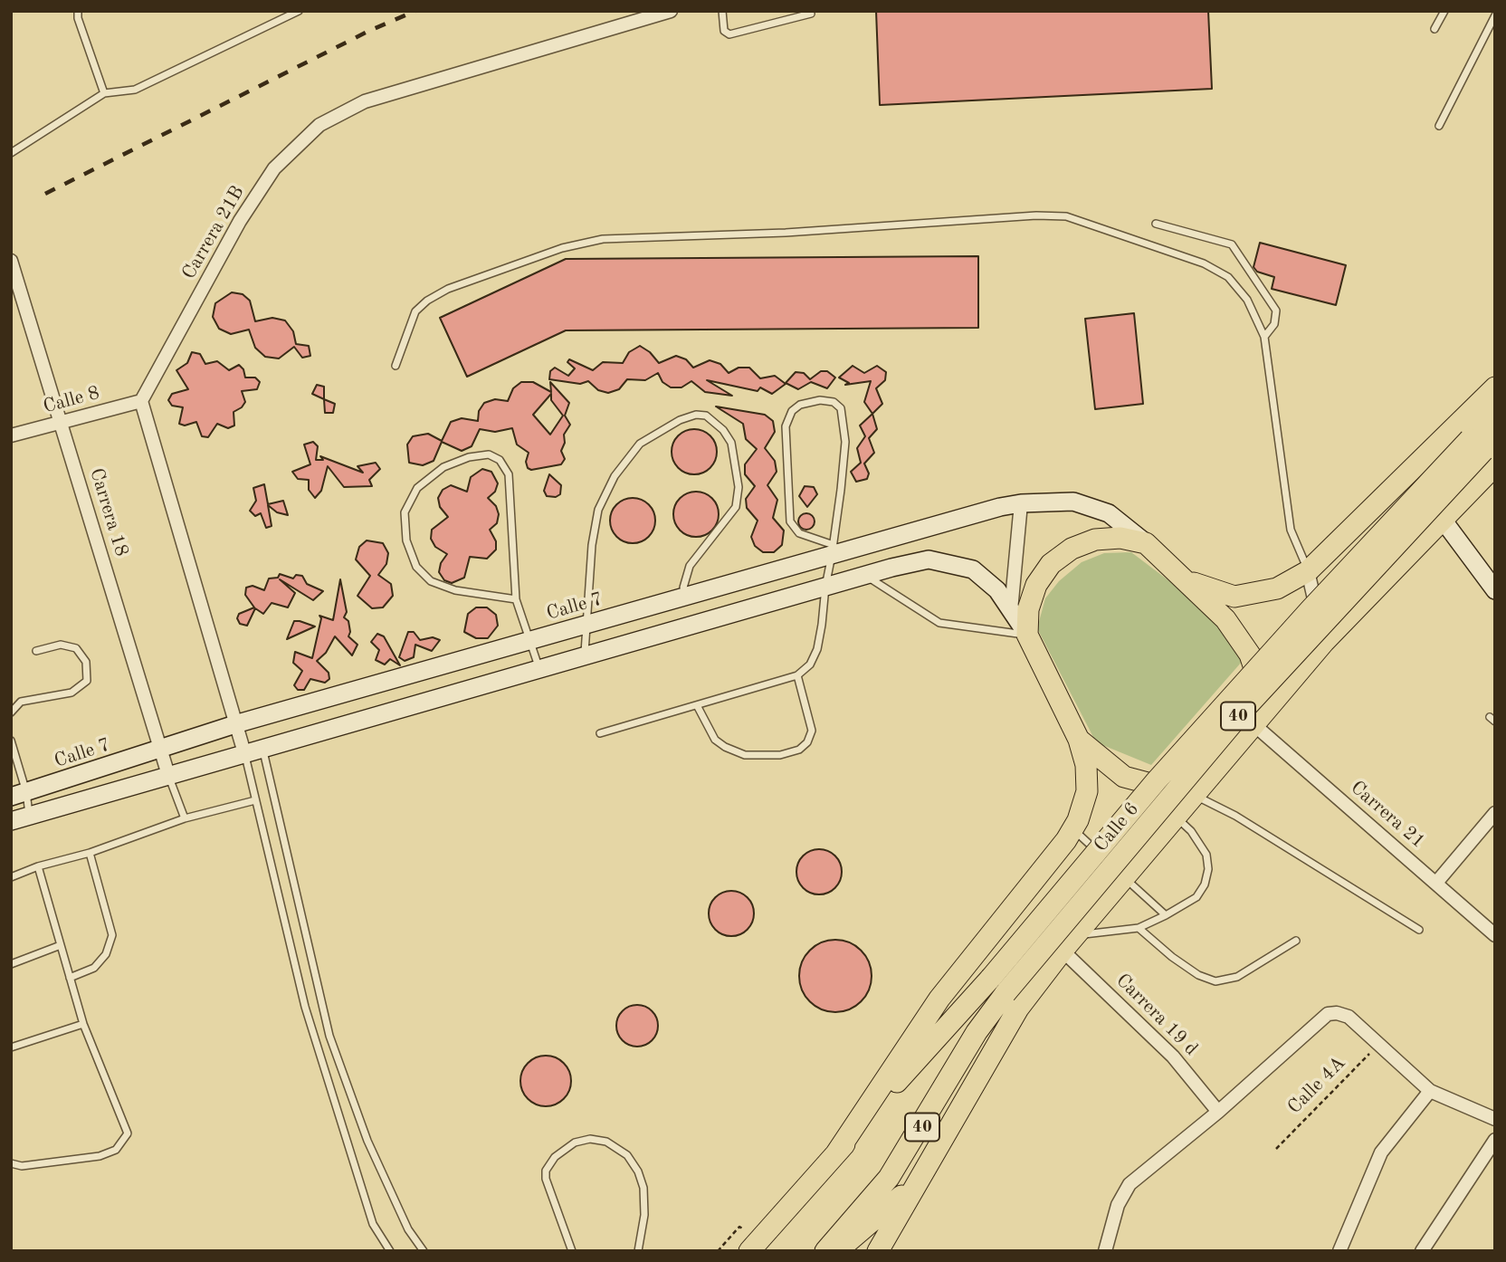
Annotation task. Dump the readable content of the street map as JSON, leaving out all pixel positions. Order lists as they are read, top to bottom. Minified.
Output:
{"streets":{"highway":["40","Calle 6"],"main road":["Calle 7"],"street":["Carrera 21B","Calle 8","Carrera 18","Carrera 21","Carrera 19 d"],"path":["Calle 4A"]},"crossings":[["Carrera 21B","Calle 8"],["Calle 8","Carrera 18"],["Carrera 18","Calle 7"]]}
